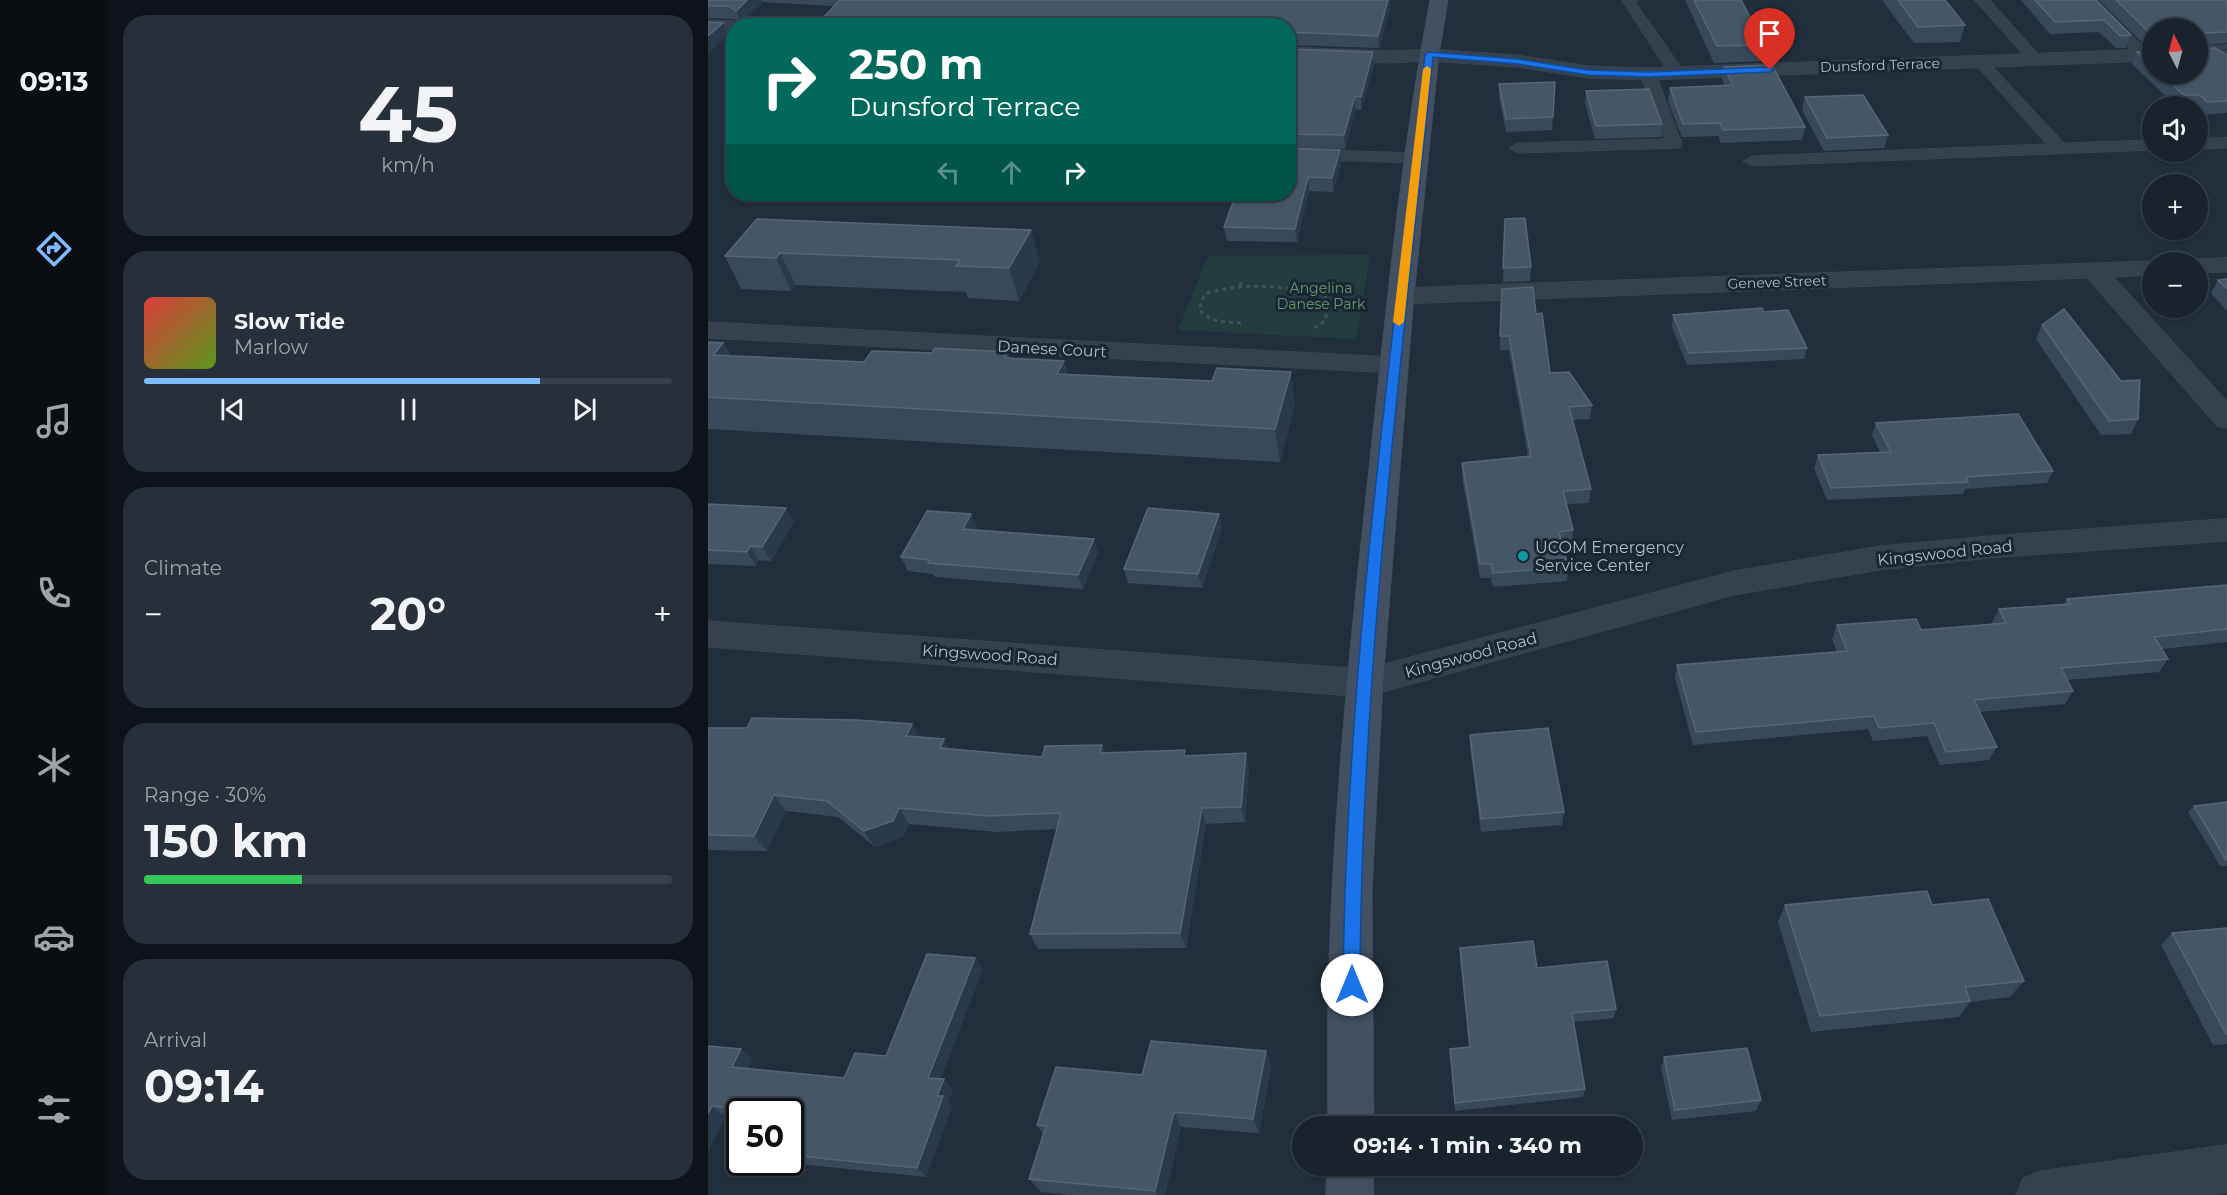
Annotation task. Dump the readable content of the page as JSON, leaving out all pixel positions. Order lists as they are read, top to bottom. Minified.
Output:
{"streets":{"street":["Dunsford Terrace","Geneve Street","Danese Court","Kingswood Road"]},"parks":["Angelina Danese Park"],"places":["UCOM Emergency Service Center"],"north":"top","page":{"tabs":"09:13","tile":[["45","km/h"],"Climate",["Range · 30%","150 km"],["Arrival","09:14"]],"map_buttons":["+","−"],"turn":["250 m","Dunsford Terrace"],"song":["Slow Tide","Marlow"],"heat":["−","20°","+"],"limit":"50","trip":"09:14 · 1 min · 340 m"}}
